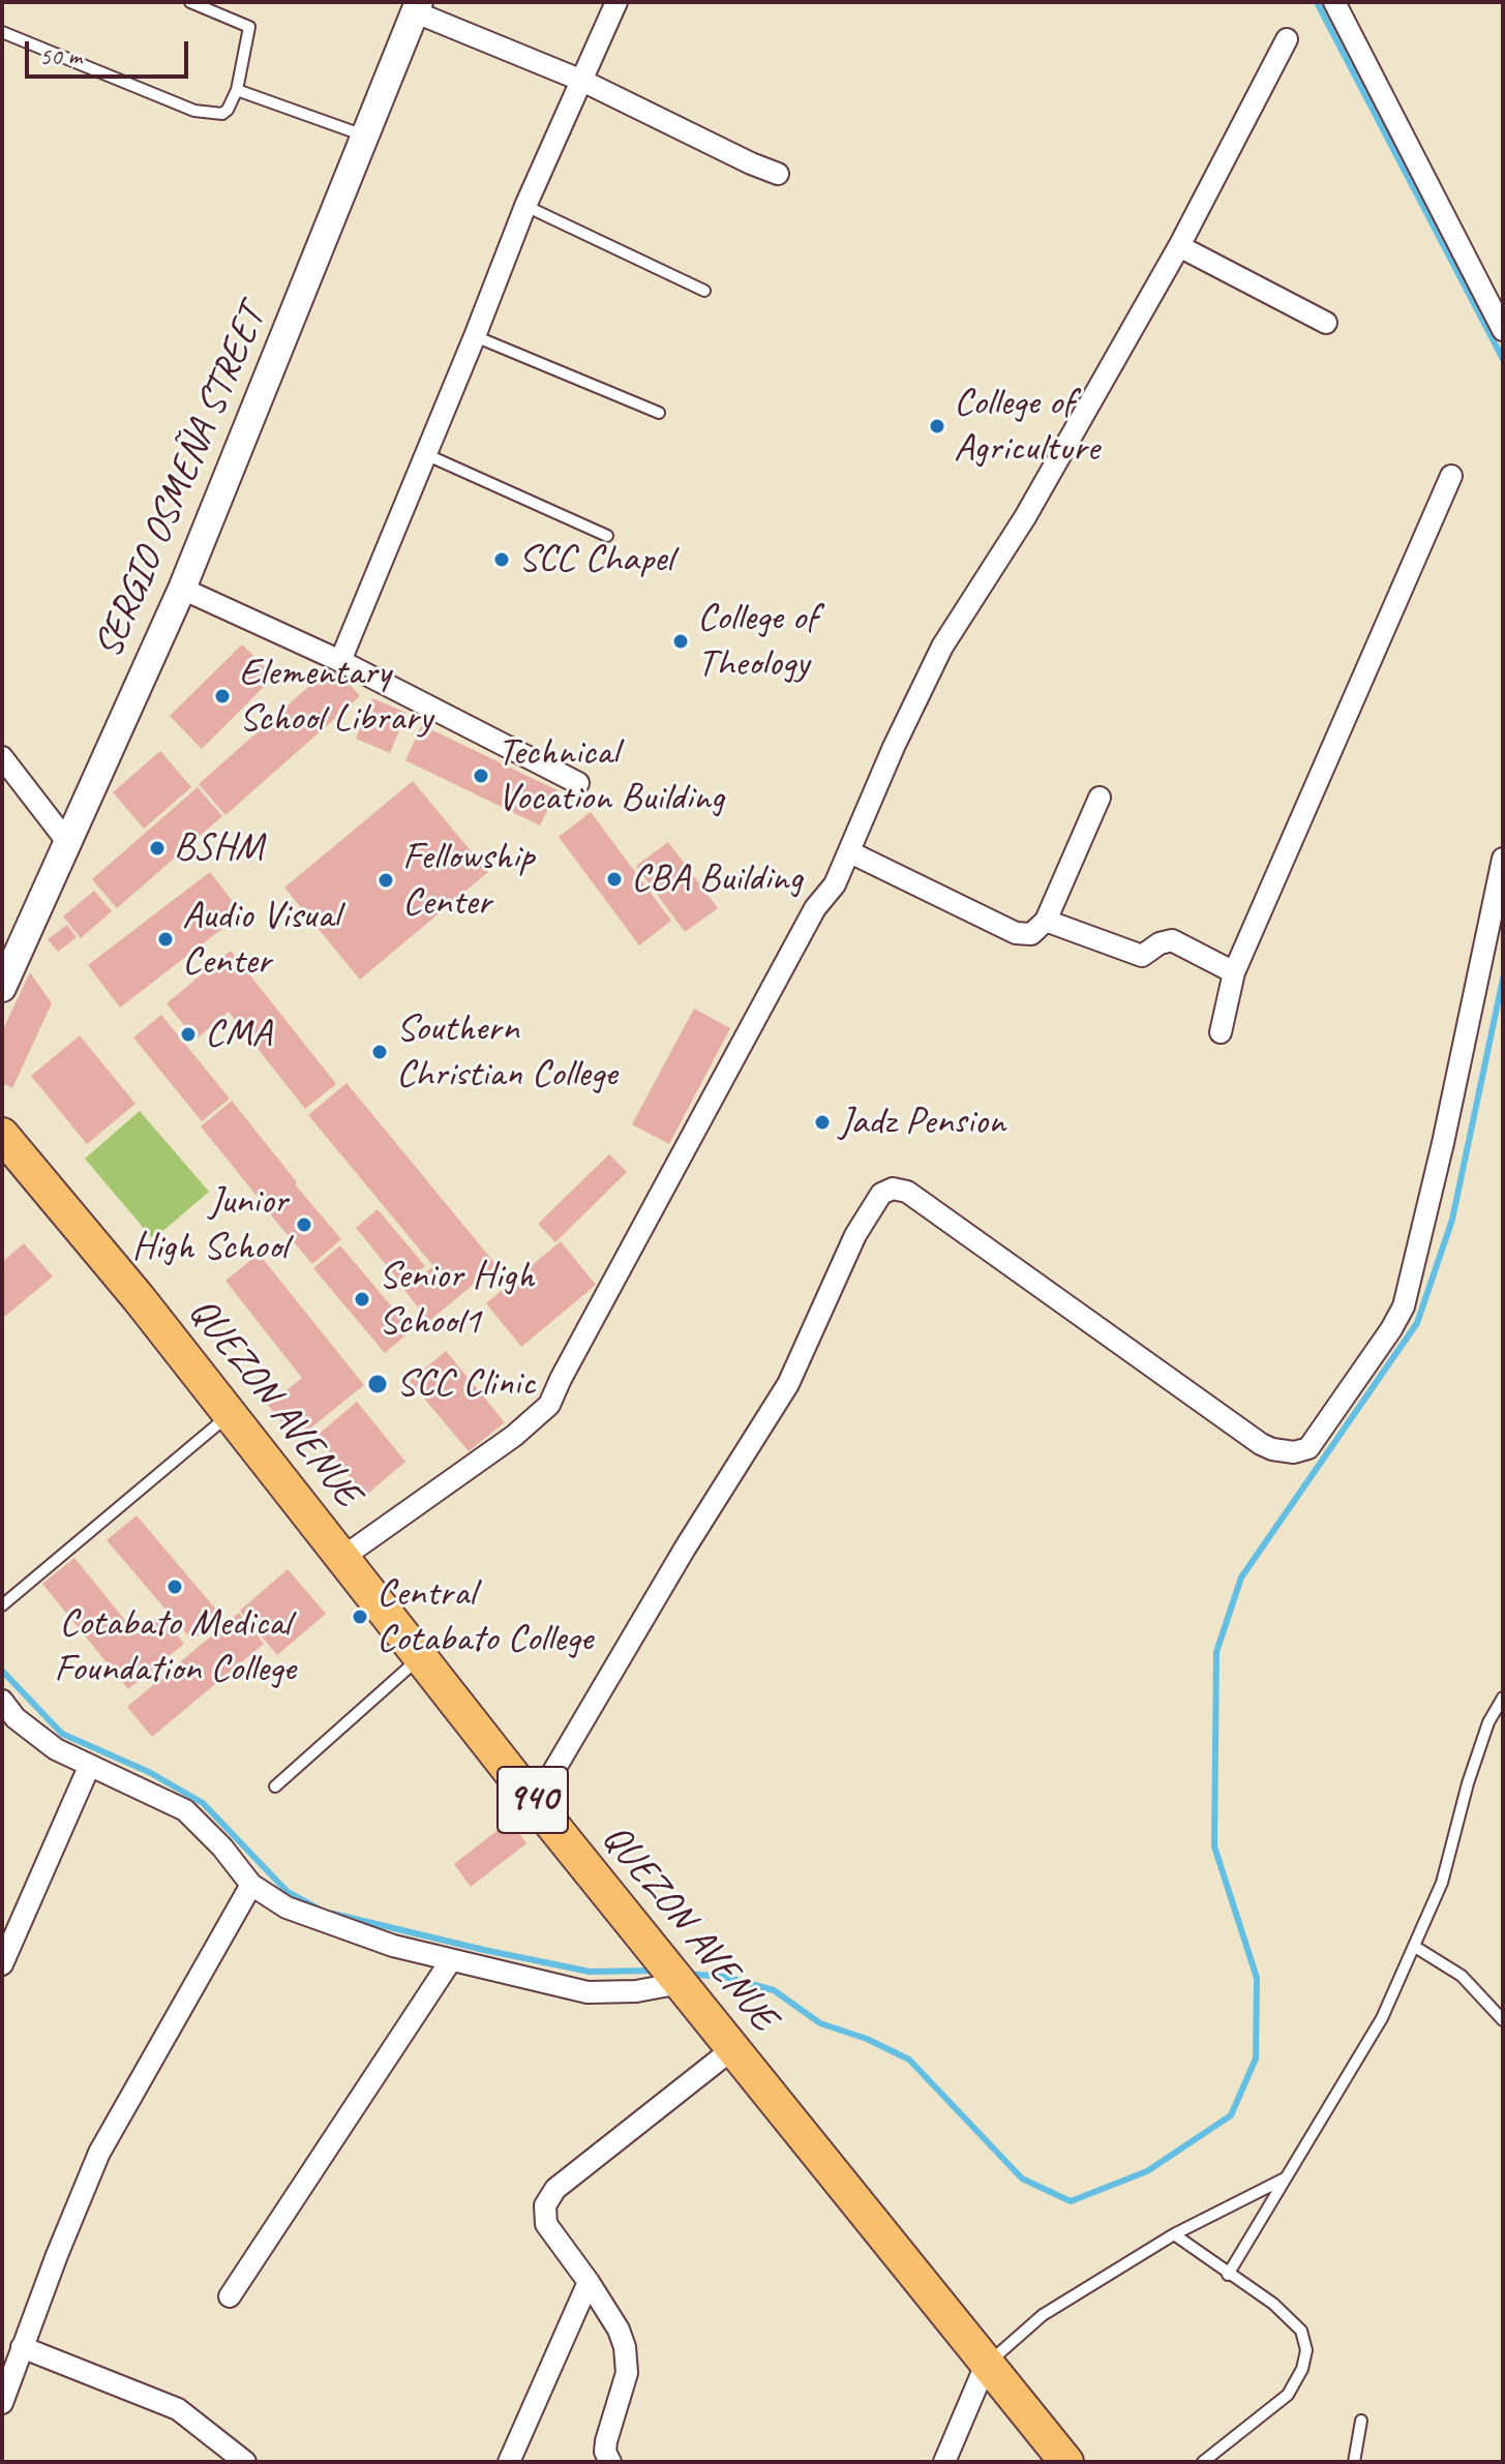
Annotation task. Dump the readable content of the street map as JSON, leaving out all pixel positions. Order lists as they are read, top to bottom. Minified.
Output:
{"streets":{"main road":["QUEZON AVENUE","940"],"street":["SERGIO OSMEÑA STREET"]},"places":["College of Agriculture","SCC Chapel","College of Theology","Elementary School Library","Technical Vocation Building","BSHM","CBA Building","Fellowship Center","Audio Visual Center","CMA","Southern Christian College","Jadz Pension","Junior High School","Senior High School1","SCC Clinic","Cotabato Medical Foundation College","Central Cotabato College"],"scale_bar":"50 m"}
